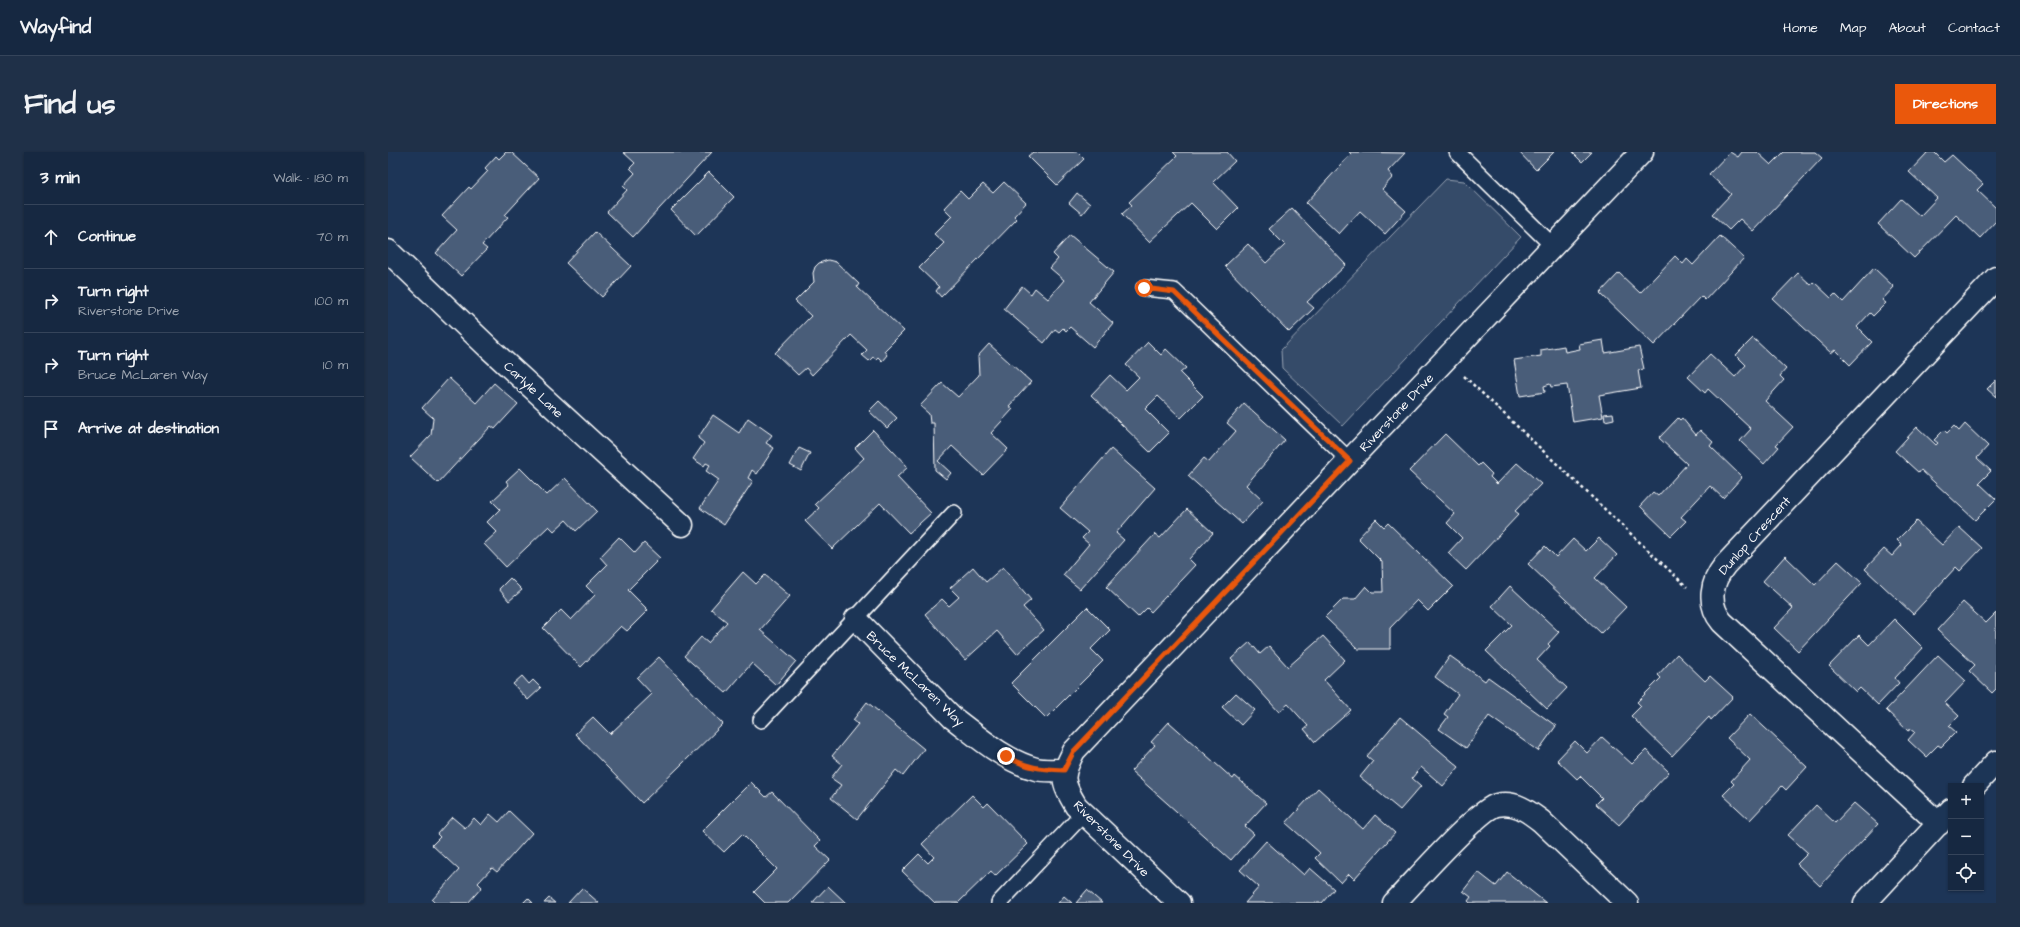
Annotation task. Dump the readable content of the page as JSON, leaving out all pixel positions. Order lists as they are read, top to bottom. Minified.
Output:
{"streets":{"street":["Carlyle Lane","Riverstone Drive","Dunlop Crescent","Bruce McLaren Way"]},"crossings":[["Riverstone Drive","Bruce McLaren Way"]],"page":{"header":"Wayfind","nav":["Home","Map","About","Contact"],"buttons":"Directions","title":"Find us","heading":["3 min","Walk · 180 m"],"list":[["Continue","70 m"],["Turn right","Riverstone Drive","100 m"],["Turn right","Bruce McLaren Way","10 m"],"Arrive at destination"],"map_buttons":["+","−"]}}
